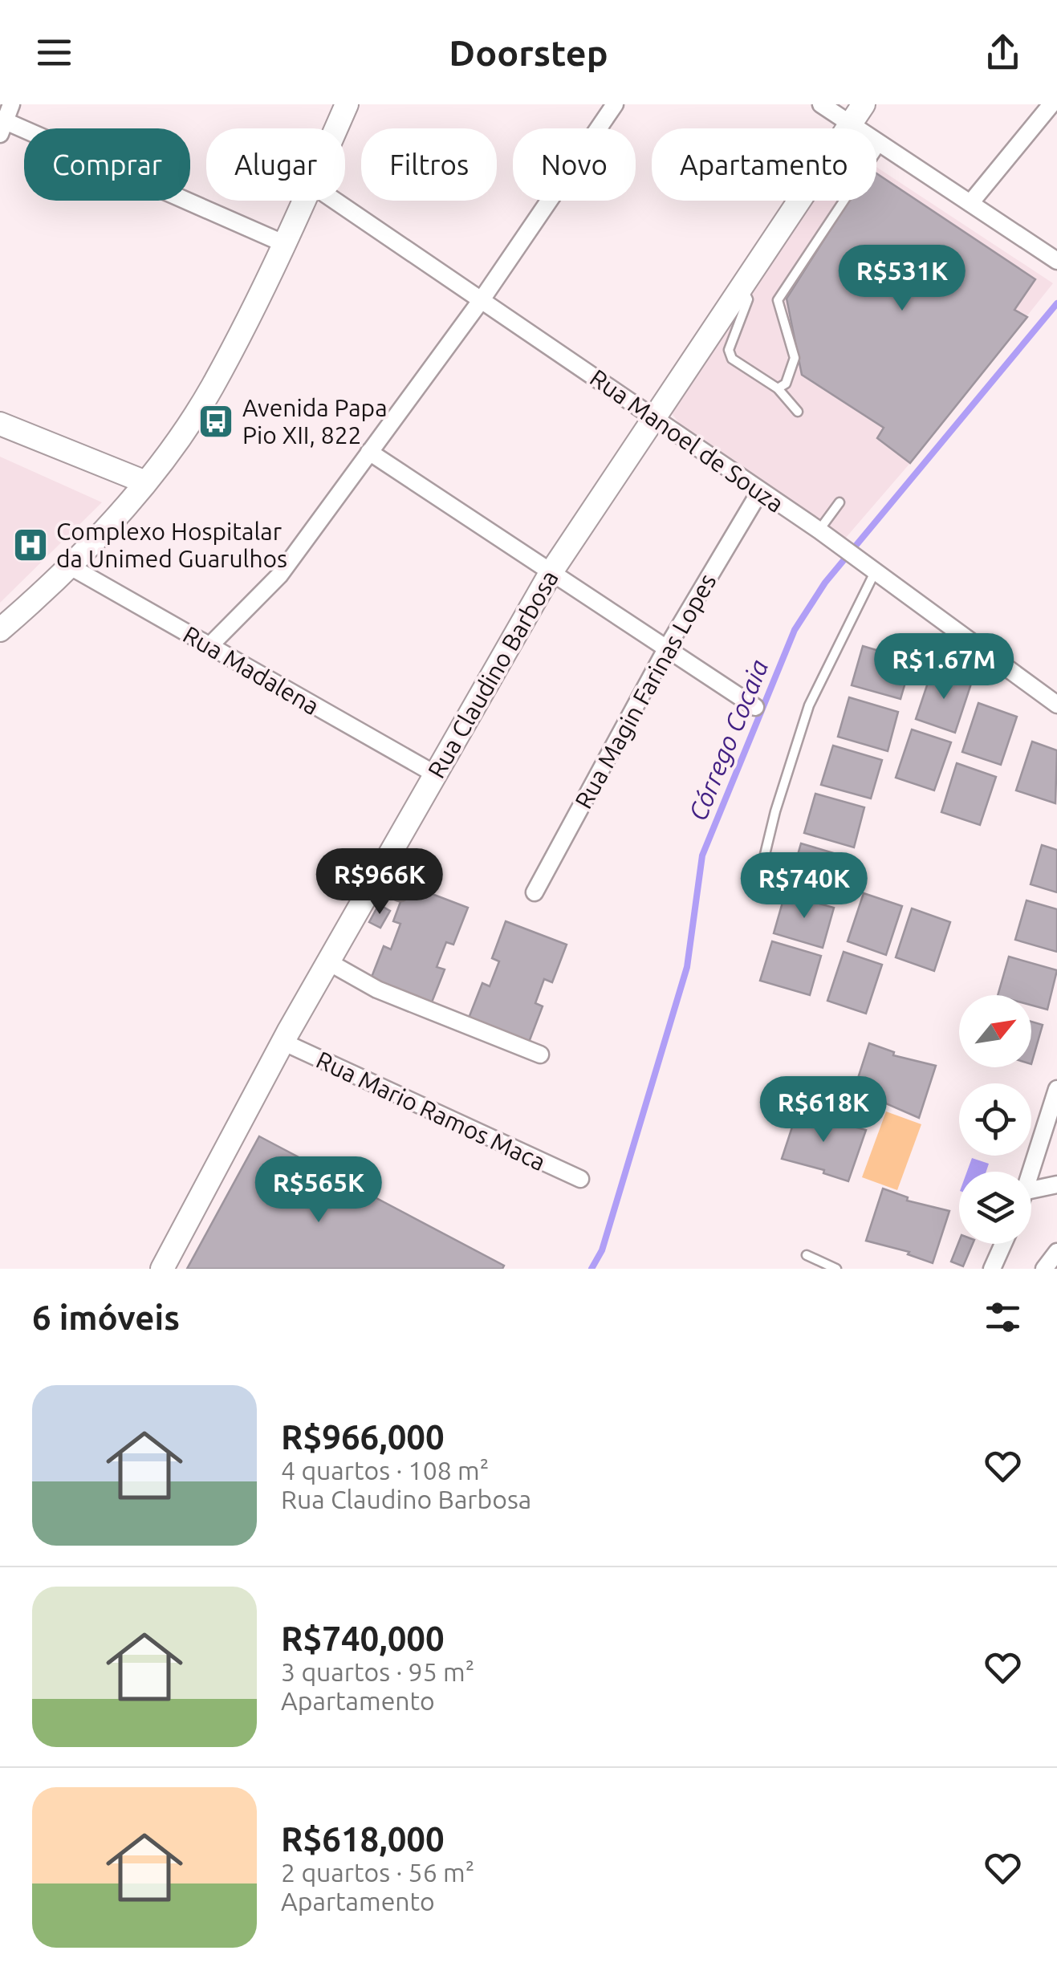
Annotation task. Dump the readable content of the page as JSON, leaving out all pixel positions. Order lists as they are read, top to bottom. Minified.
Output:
{"streets":{"street":["Rua Manoel de Souza","Rua Madalena","Rua Claudino Barbosa","Rua Magin Farinas Lopes","Rua Mario Ramos Maca"]},"crossings":[["Rua Manoel de Souza","Rua Claudino Barbosa"],["Rua Manoel de Souza","Rua Magin Farinas Lopes"],["Rua Madalena","Rua Claudino Barbosa"],["Rua Claudino Barbosa","Rua Mario Ramos Maca"]],"water":["Córrego Cocaia"],"places":{"bus stop":["Avenida Papa Pio XII, 822"],"hospital":["Complexo Hospitalar da Unimed Guarulhos"]},"north":"top right","page":{"header":"Doorstep","chip":["Comprar","Alugar","Filtros","Novo","Apartamento"],"price":["R$531K","R$1.67M","R$966K","R$740K","R$618K","R$565K"],"heading":"6 imóveis","list":[{"name":"R$966,000","note":"4 quartos · 108 m² · Rua Claudino Barbosa"},{"name":"R$740,000","note":"3 quartos · 95 m² · Apartamento"},{"name":"R$618,000","note":"2 quartos · 56 m² · Apartamento"}]}}
